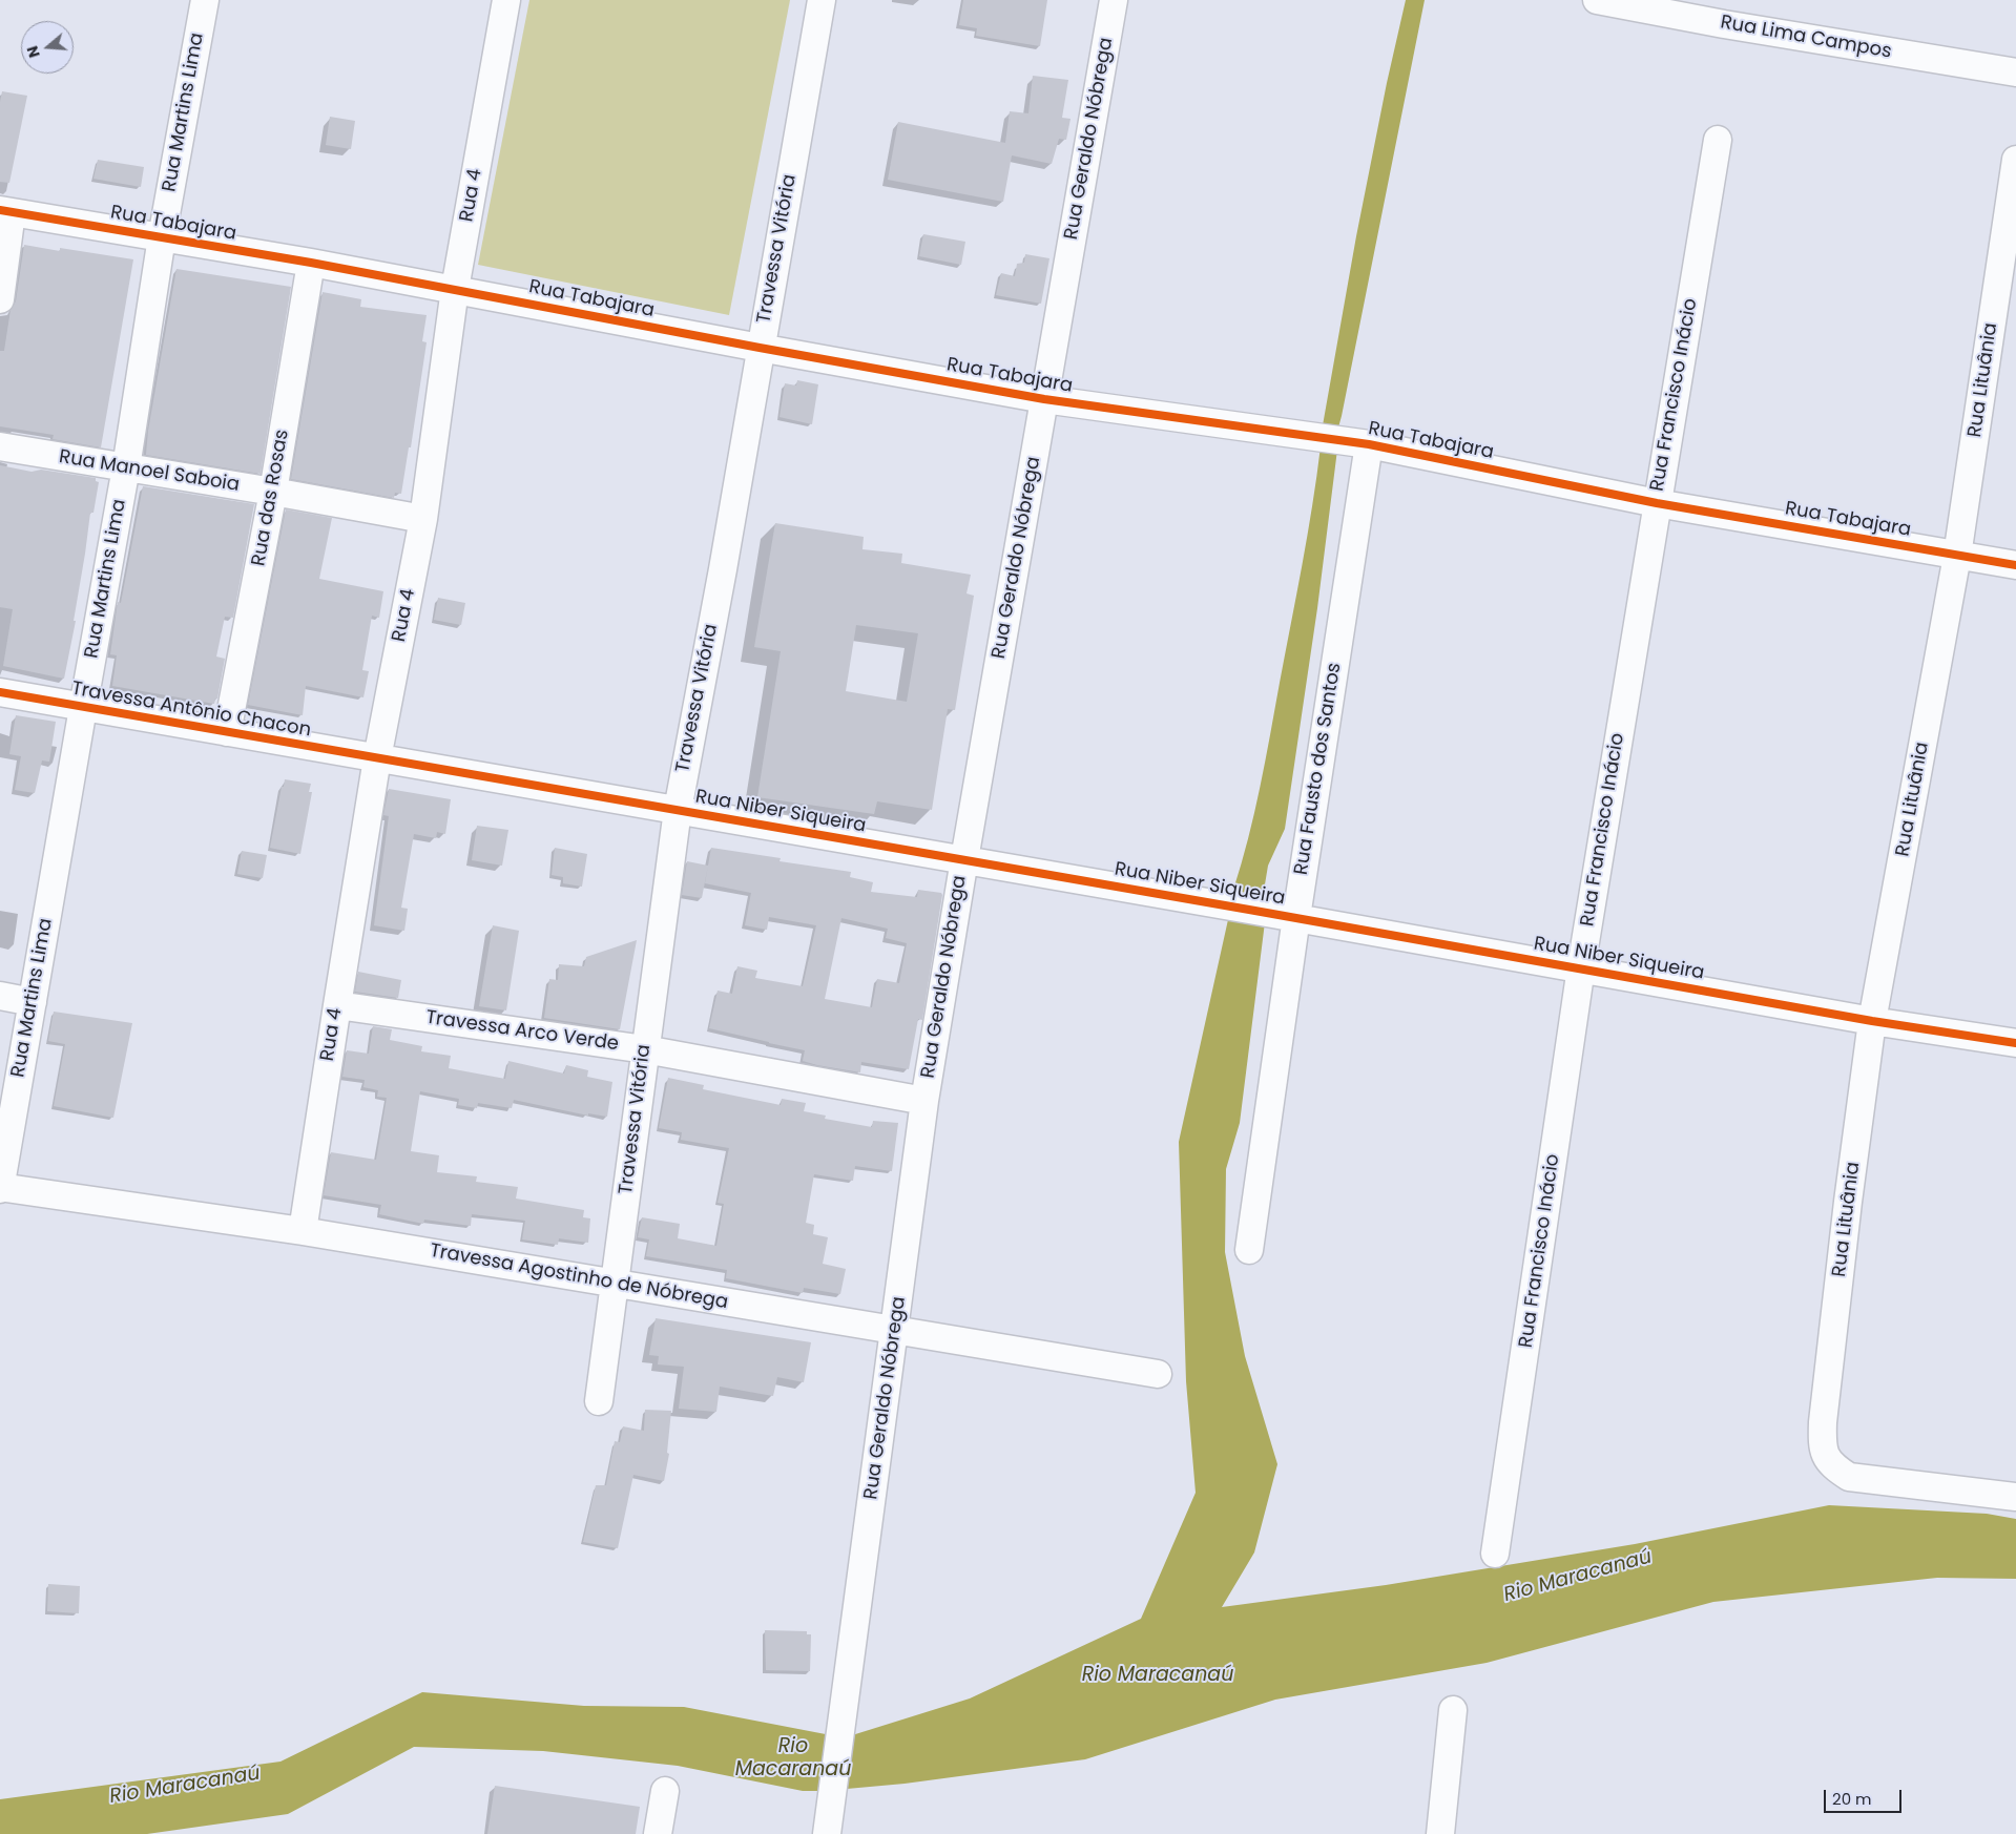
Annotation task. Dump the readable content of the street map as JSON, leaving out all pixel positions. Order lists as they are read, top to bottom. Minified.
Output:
{"streets":{"street":["Rua Lima Campos","Rua Martins Lima","Rua Geraldo Nóbrega","Rua 4","Rua Tabajara","Travessa Vitória","Rua Lituânia","Rua Francisco Inácio","Rua Manoel Saboia","Rua das Rosas","Travessa Antônio Chacon","Rua Fausto dos Santos","Rua Niber Siqueira","Travessa Arco Verde","Travessa Agostinho de Nóbrega"]},"crossings":[["Rua Martins Lima","Rua Tabajara"],["Rua Martins Lima","Rua Manoel Saboia"],["Rua Martins Lima","Travessa Antônio Chacon"],["Rua Martins Lima","Travessa Agostinho de Nóbrega"],["Rua Geraldo Nóbrega","Rua Tabajara"],["Rua Geraldo Nóbrega","Rua Niber Siqueira"],["Rua Geraldo Nóbrega","Travessa Arco Verde"],["Rua Geraldo Nóbrega","Travessa Agostinho de Nóbrega"],["Rua 4","Rua Tabajara"],["Rua 4","Rua Manoel Saboia"],["Rua 4","Travessa Antônio Chacon"],["Rua 4","Rua Niber Siqueira"],["Rua 4","Travessa Arco Verde"],["Rua 4","Travessa Agostinho de Nóbrega"],["Rua Tabajara","Travessa Vitória"],["Rua Tabajara","Rua Lituânia"],["Rua Tabajara","Rua Francisco Inácio"],["Rua Tabajara","Rua das Rosas"],["Rua Tabajara","Rua Fausto dos Santos"],["Travessa Vitória","Rua Niber Siqueira"],["Travessa Vitória","Travessa Arco Verde"],["Travessa Vitória","Travessa Agostinho de Nóbrega"],["Rua Lituânia","Rua Niber Siqueira"],["Rua Francisco Inácio","Rua Niber Siqueira"],["Rua Manoel Saboia","Rua das Rosas"],["Rua das Rosas","Travessa Antônio Chacon"],["Travessa Antônio Chacon","Rua Niber Siqueira"],["Rua Fausto dos Santos","Rua Niber Siqueira"]],"water":["Rio Maracanaú","Rio Macaranaú"],"scale_bar":"20 m","north":"left"}
